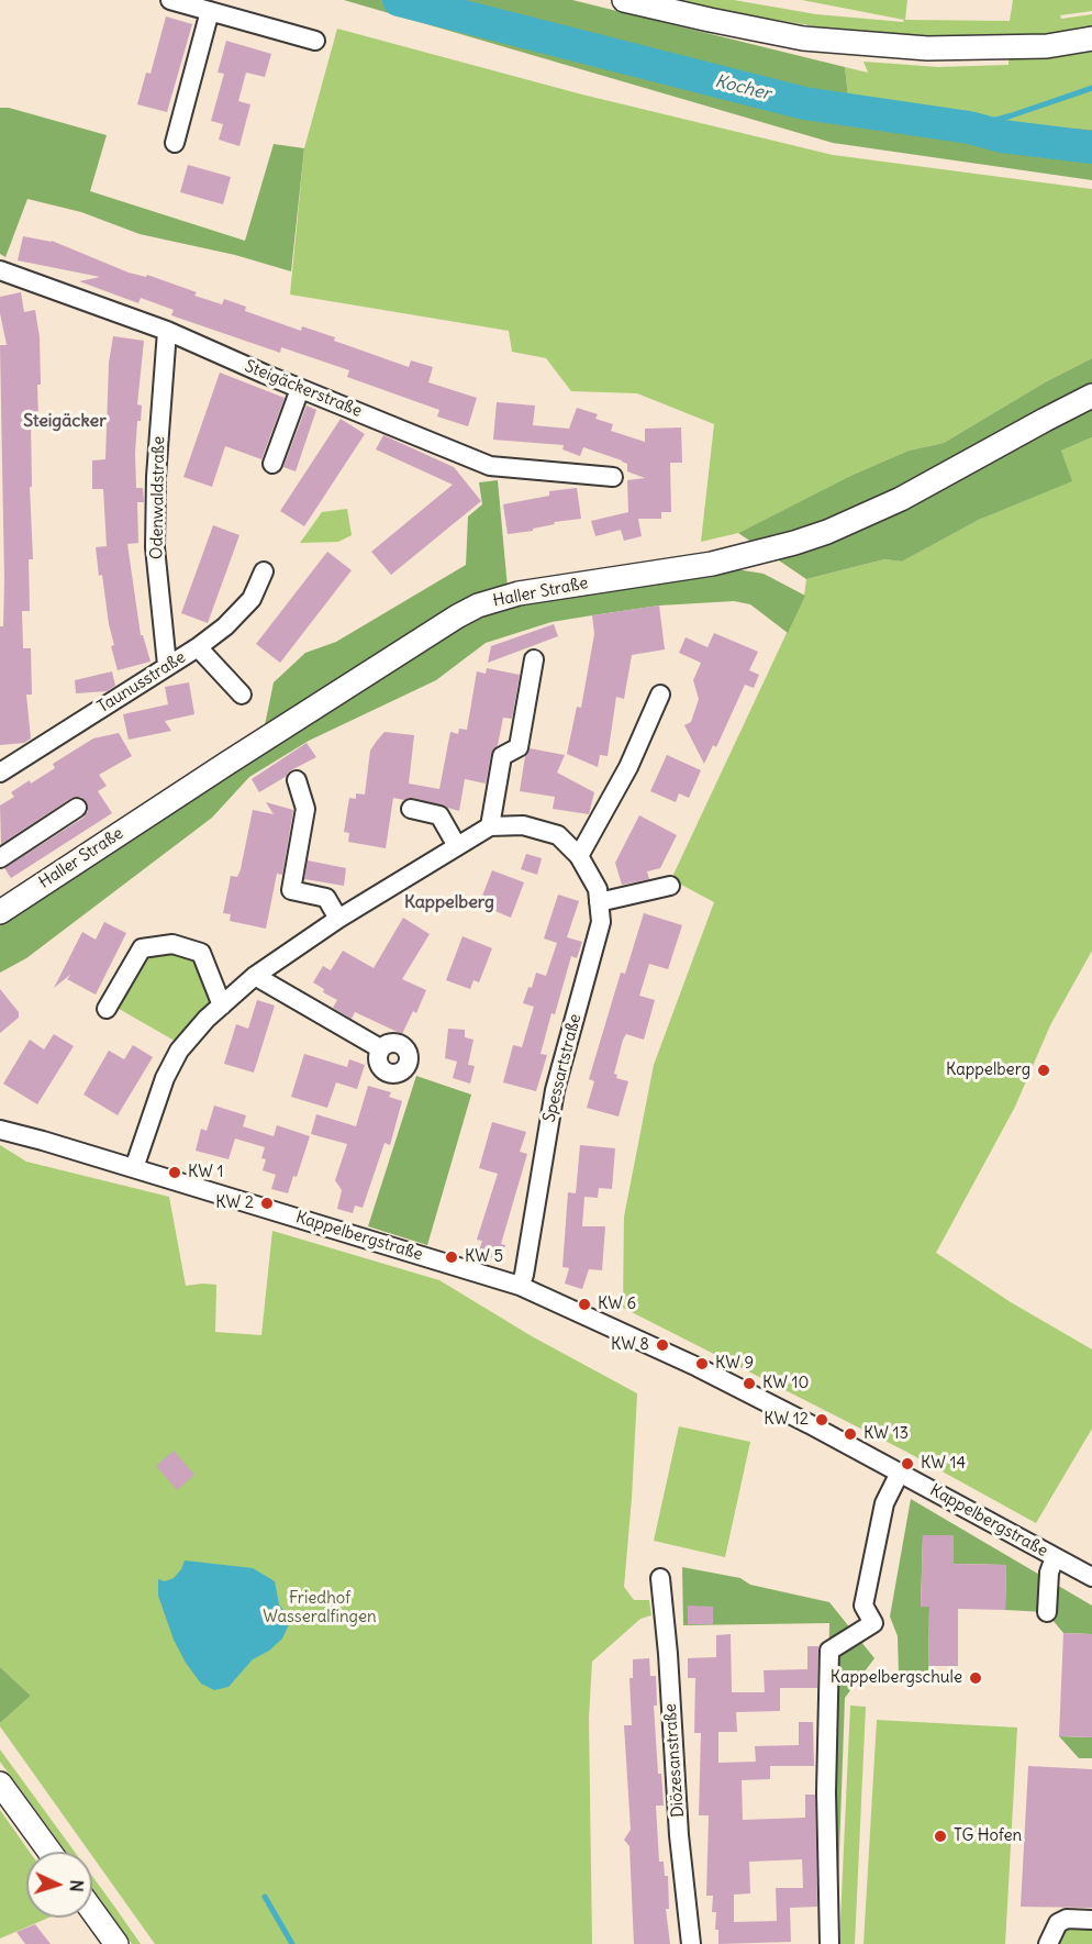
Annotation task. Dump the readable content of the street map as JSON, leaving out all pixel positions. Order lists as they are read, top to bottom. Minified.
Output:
{"streets":{"main road":["Haller Straße"],"street":["Steigäckerstraße","Odenwaldstraße","Taunusstraße","Spessartstraße","Kappelbergstraße","Diözesanstraße"]},"crossings":[["Steigäckerstraße","Odenwaldstraße"],["Odenwaldstraße","Taunusstraße"],["Spessartstraße","Kappelbergstraße"]],"districts":["Steigäcker","Kappelberg"],"water":["Kocher"],"parks":["Friedhof Wasseralfingen"],"places":["Kappelberg","KW 1","KW 2","KW 5","KW 6","KW 8","KW 9","KW 10","KW 12","KW 13","KW 14","Kappelbergschule","TG Hofen"],"north":"right"}
